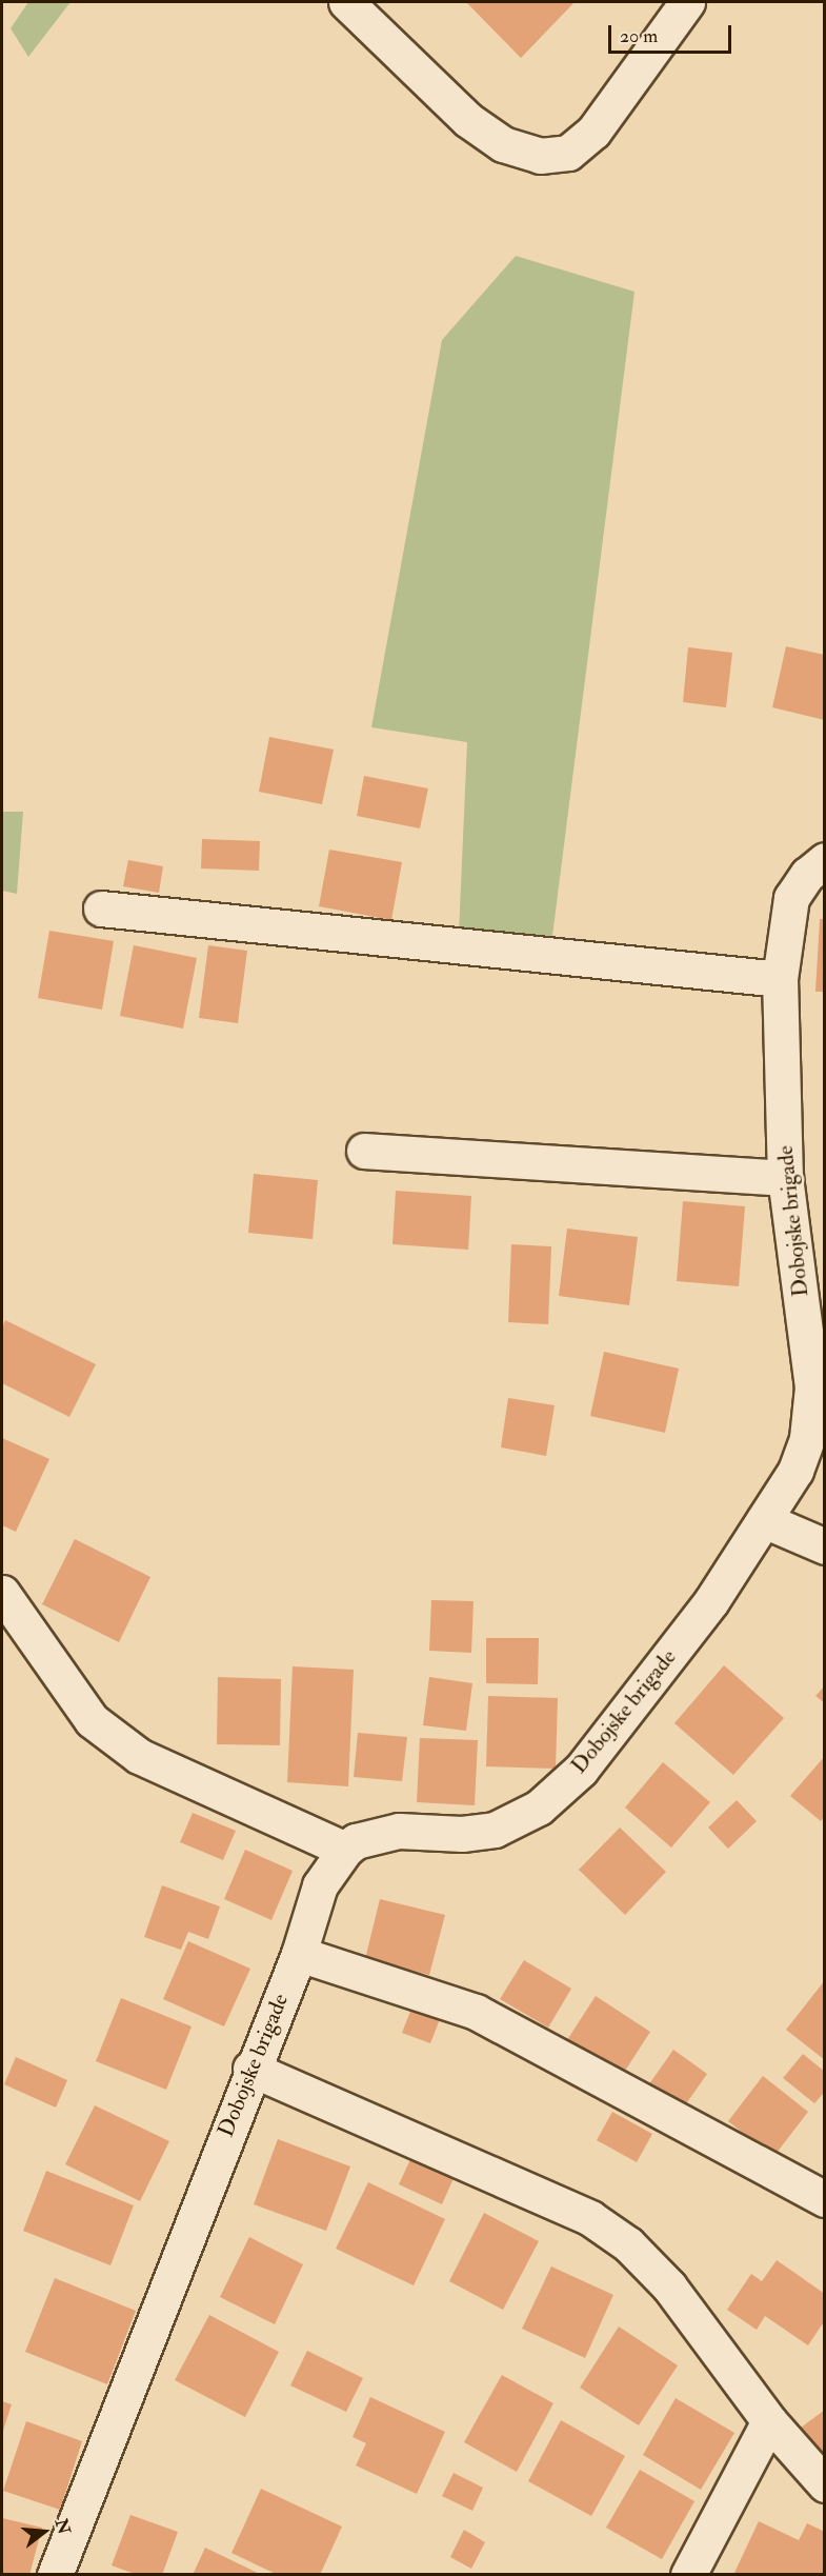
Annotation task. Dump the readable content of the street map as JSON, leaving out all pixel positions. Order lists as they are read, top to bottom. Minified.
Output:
{"streets":{"street":["Dobojske brigade"]},"scale_bar":"20 m","north":"right"}
